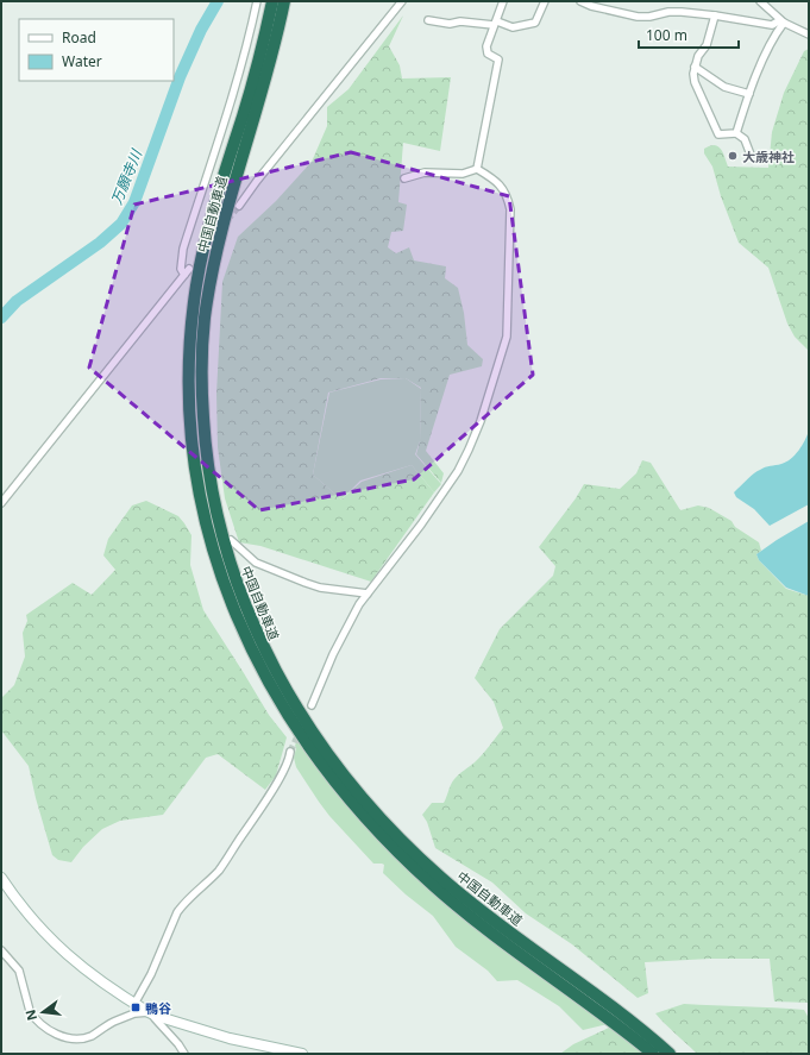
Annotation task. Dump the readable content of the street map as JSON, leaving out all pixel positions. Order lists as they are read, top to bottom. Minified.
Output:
{"streets":{"highway":["中国自動車道"]},"water":["万願寺川"],"places":{"other":["大歳神社"],"transit":["鴨谷"]},"legend":["Road","Water"],"scale_bar":"100 m","north":"left"}
